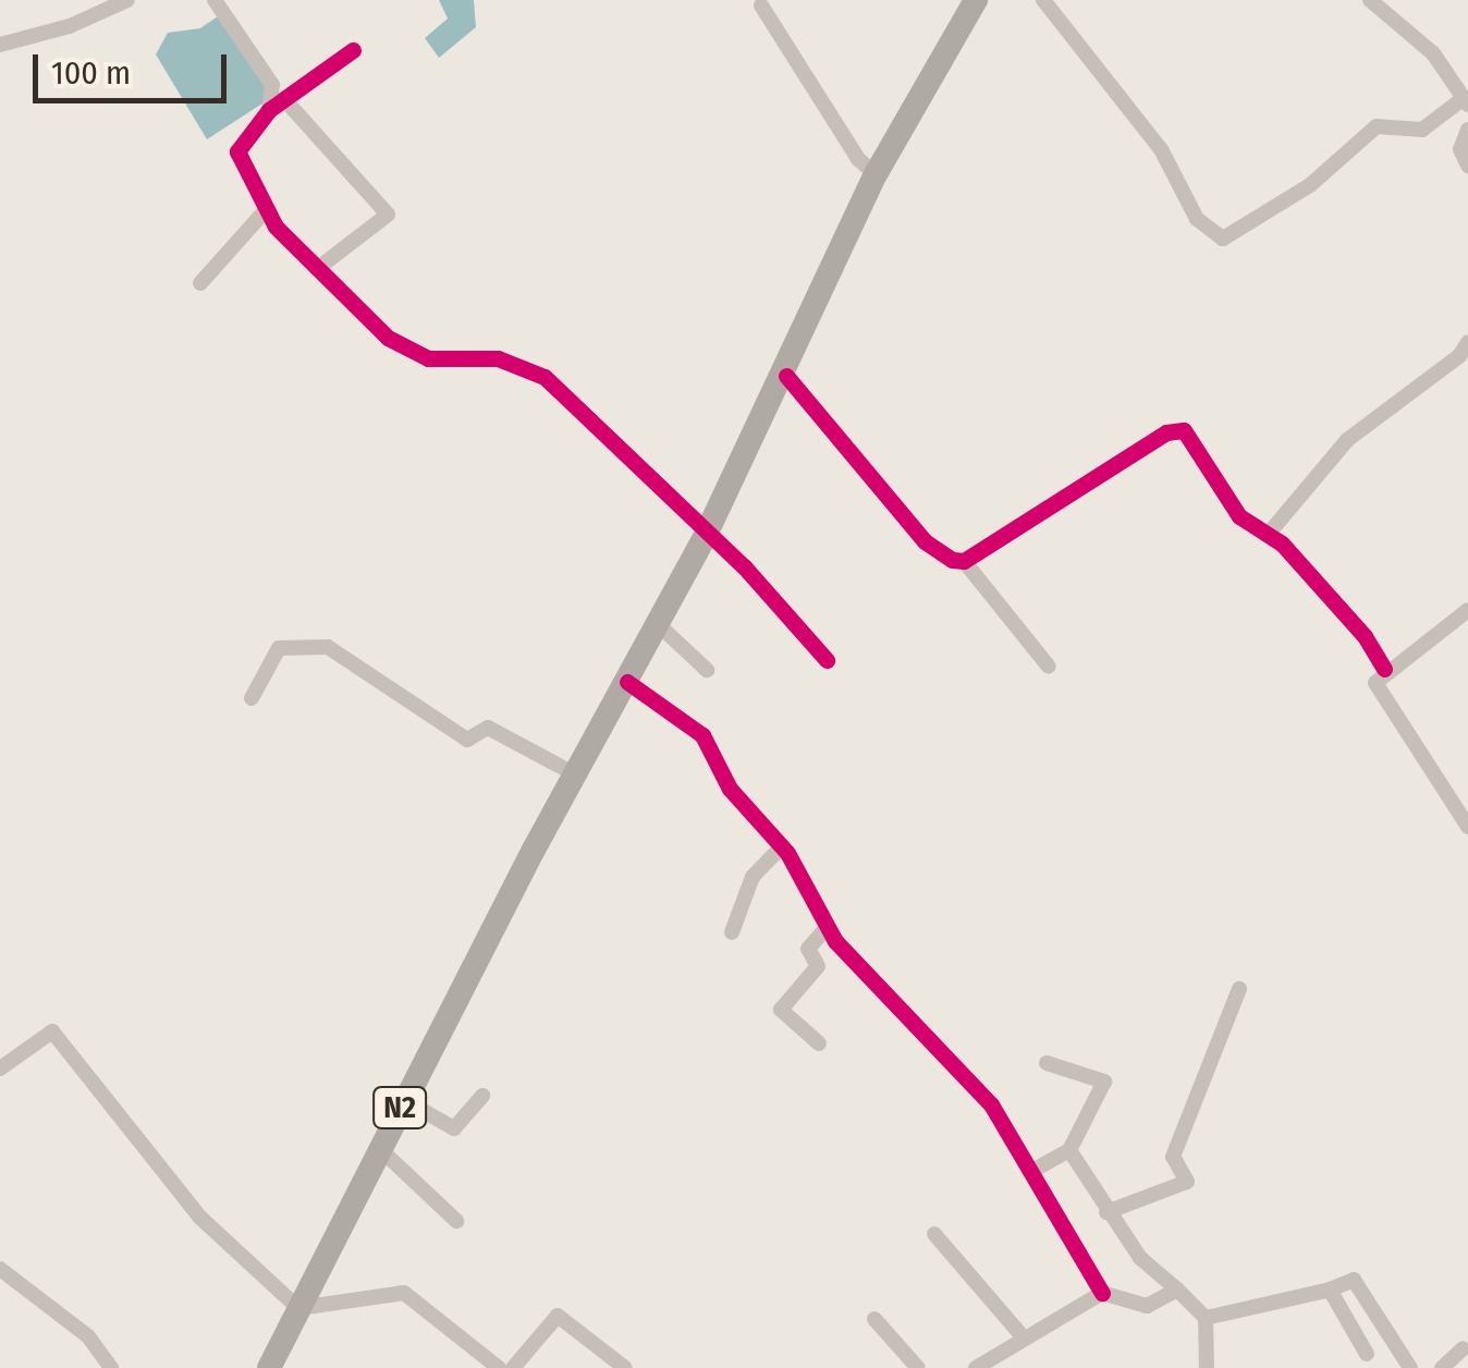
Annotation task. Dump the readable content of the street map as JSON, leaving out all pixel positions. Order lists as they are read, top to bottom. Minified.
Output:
{"streets":{"highway":["N2"]},"scale_bar":"100 m"}
